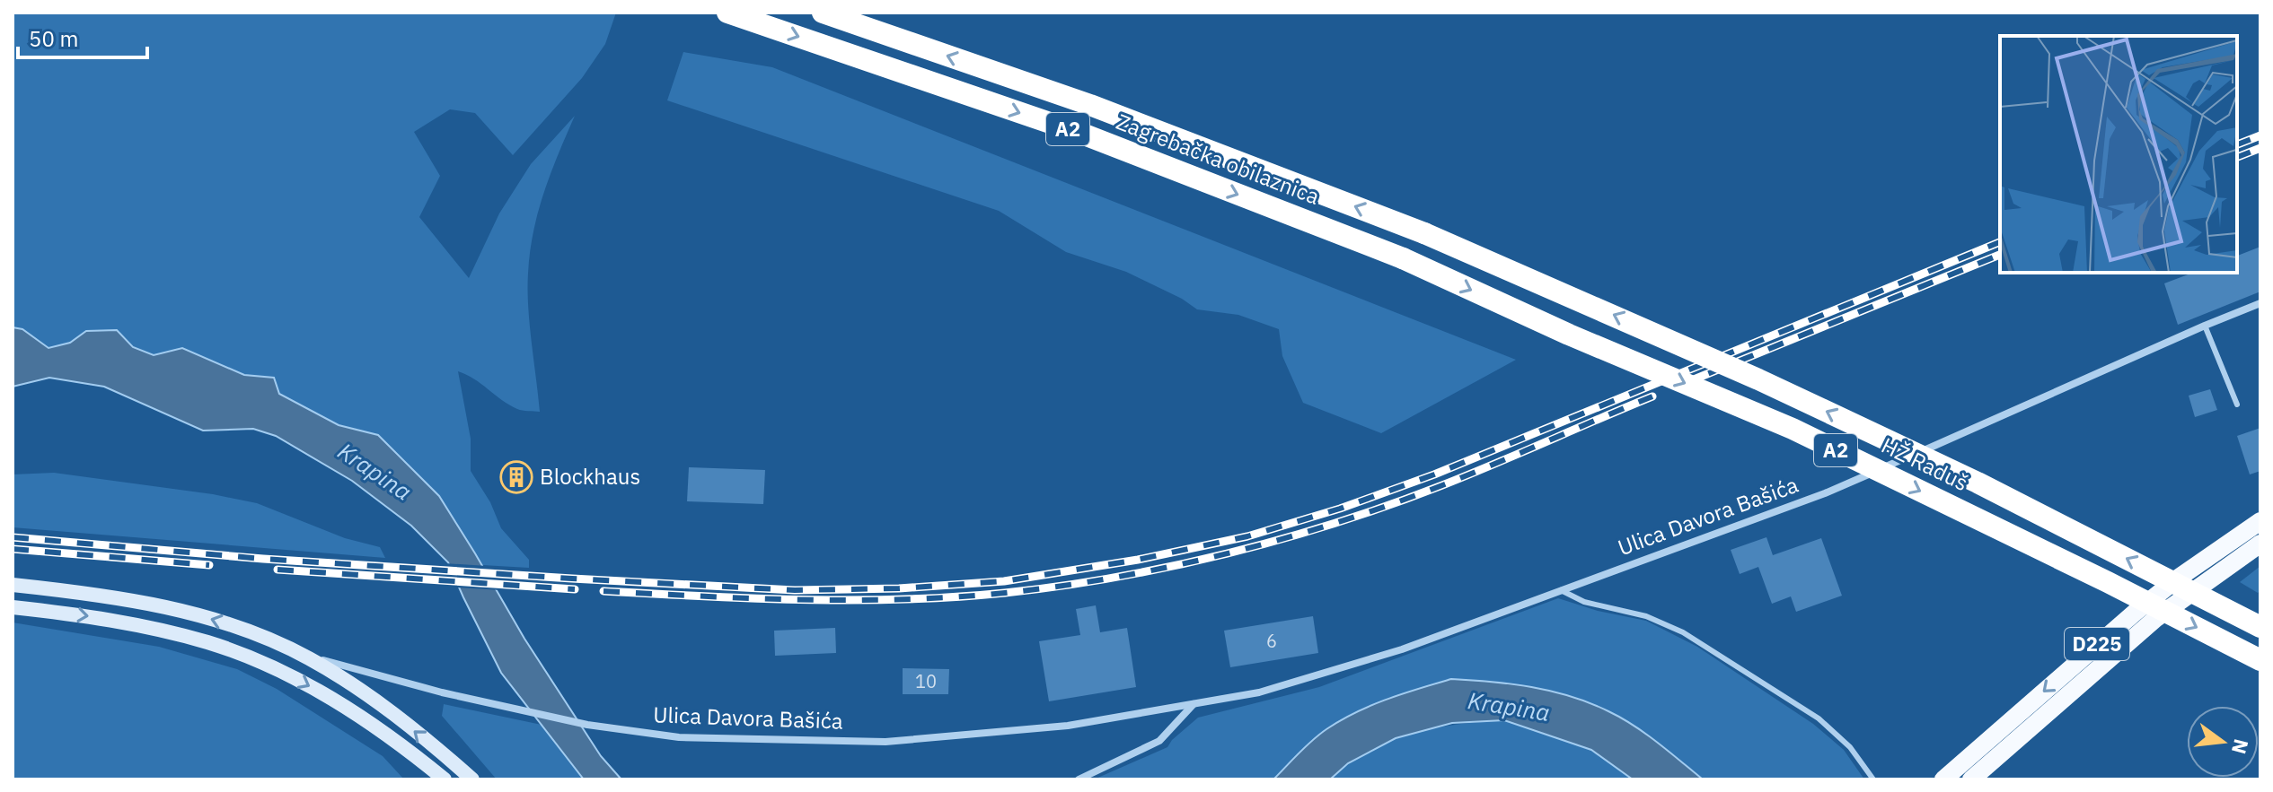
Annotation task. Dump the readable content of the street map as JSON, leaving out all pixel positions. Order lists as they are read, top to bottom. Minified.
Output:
{"streets":{"highway":["A2","Zagrebačka obilaznica","HŽ Raduš"],"main road":["D225"],"street":["Ulica Davora Bašića"]},"crossings":[["Zagrebačka obilaznica","HŽ Raduš"]],"water":["Krapina"],"places":{"building":["Blockhaus"]},"house_numbers":["6","10"],"scale_bar":"50 m","north":"right"}
